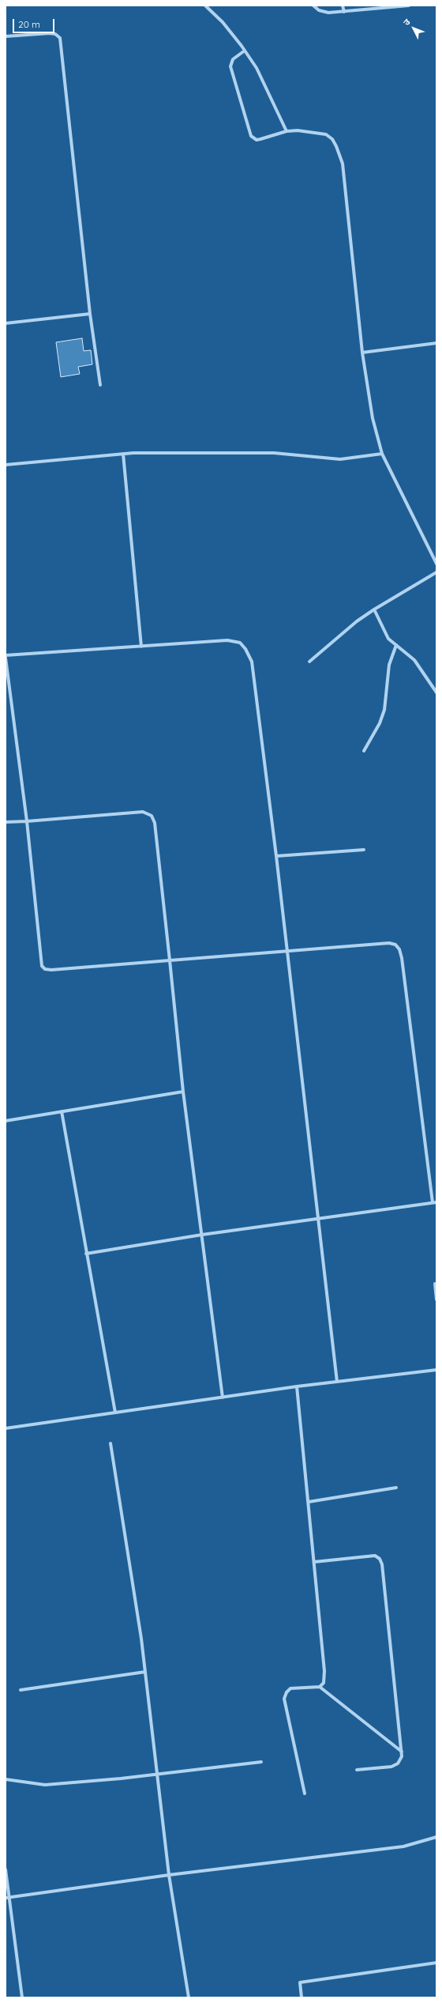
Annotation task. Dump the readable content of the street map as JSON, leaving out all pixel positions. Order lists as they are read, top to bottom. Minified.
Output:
{"scale_bar":"20 m","north":"top left"}
